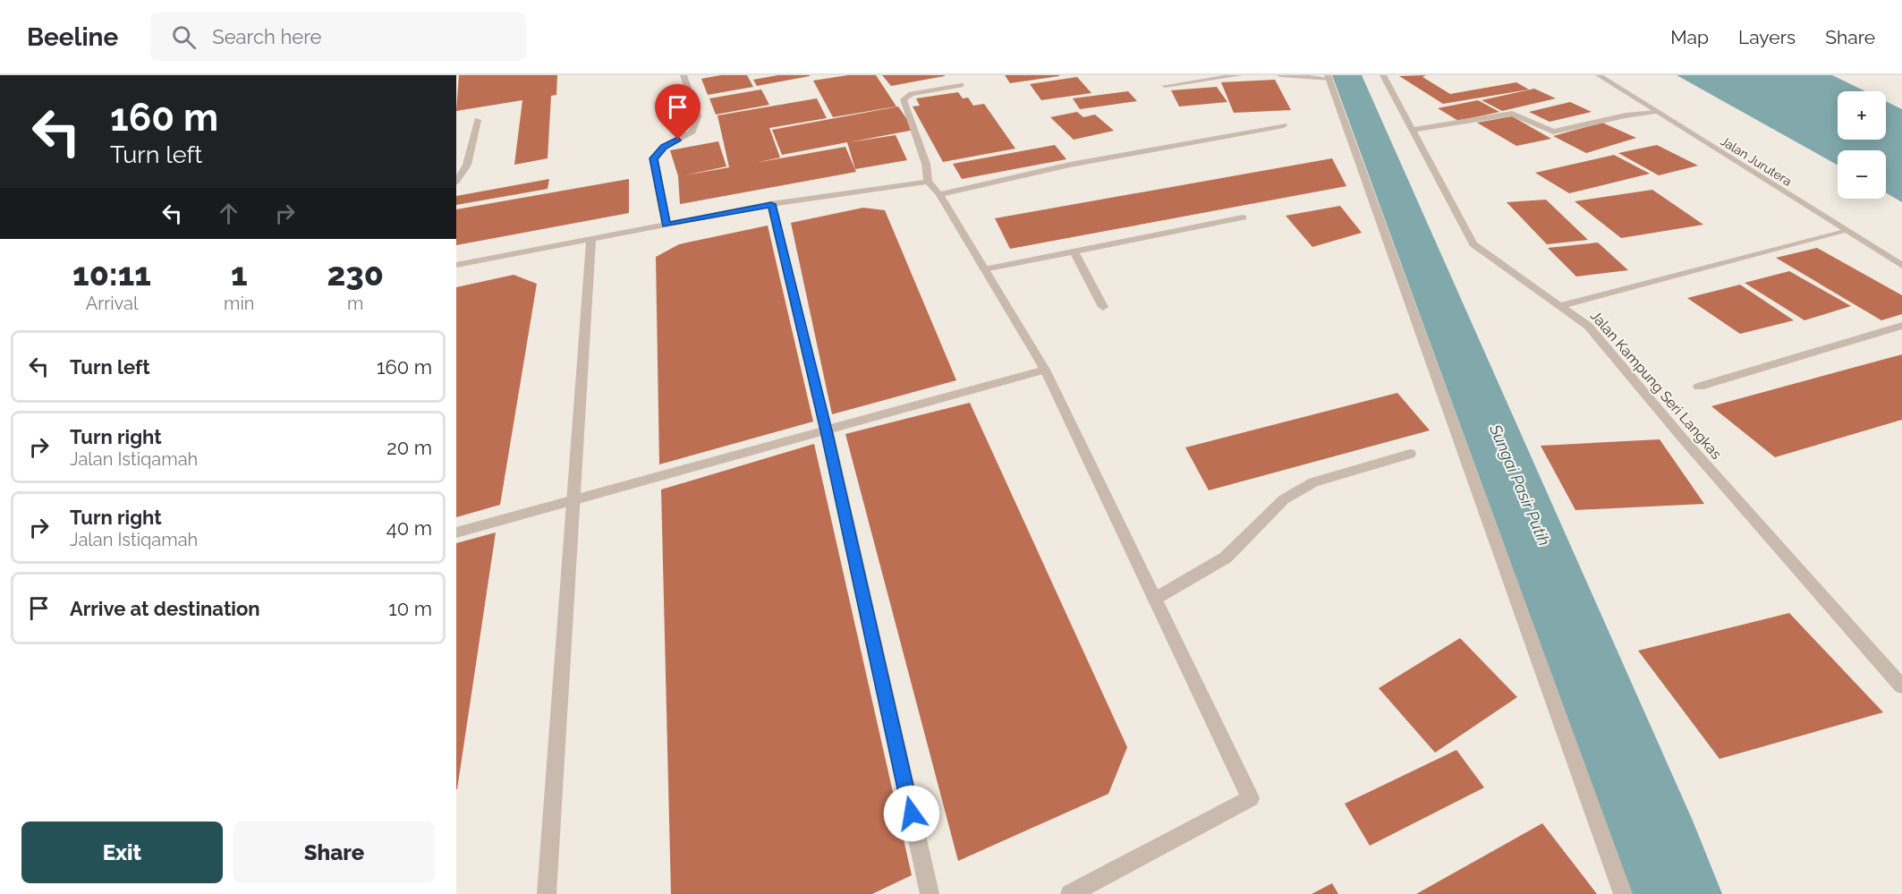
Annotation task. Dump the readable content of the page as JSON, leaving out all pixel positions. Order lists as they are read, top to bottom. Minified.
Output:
{"streets":{"street":["Jalan Jurutera","Jalan Kampung Seri Langkas"]},"water":["Sungai Pasir Putih"],"page":{"header":"Beeline","search":"Search here","nav":["Map","Layers","Share"],"turn":["160 m","Turn left"],"map_buttons":["+","−"],"eta":["10:11","Arrival","1","min","230","m"],"list":[{"name":"Turn left","value":"160 m"},{"name":"Turn right","note":"Jalan Istiqamah","value":"20 m"},{"name":"Turn right","note":"Jalan Istiqamah","value":"40 m"},{"name":"Arrive at destination","value":"10 m"}],"buttons":["Exit","Share"]}}
